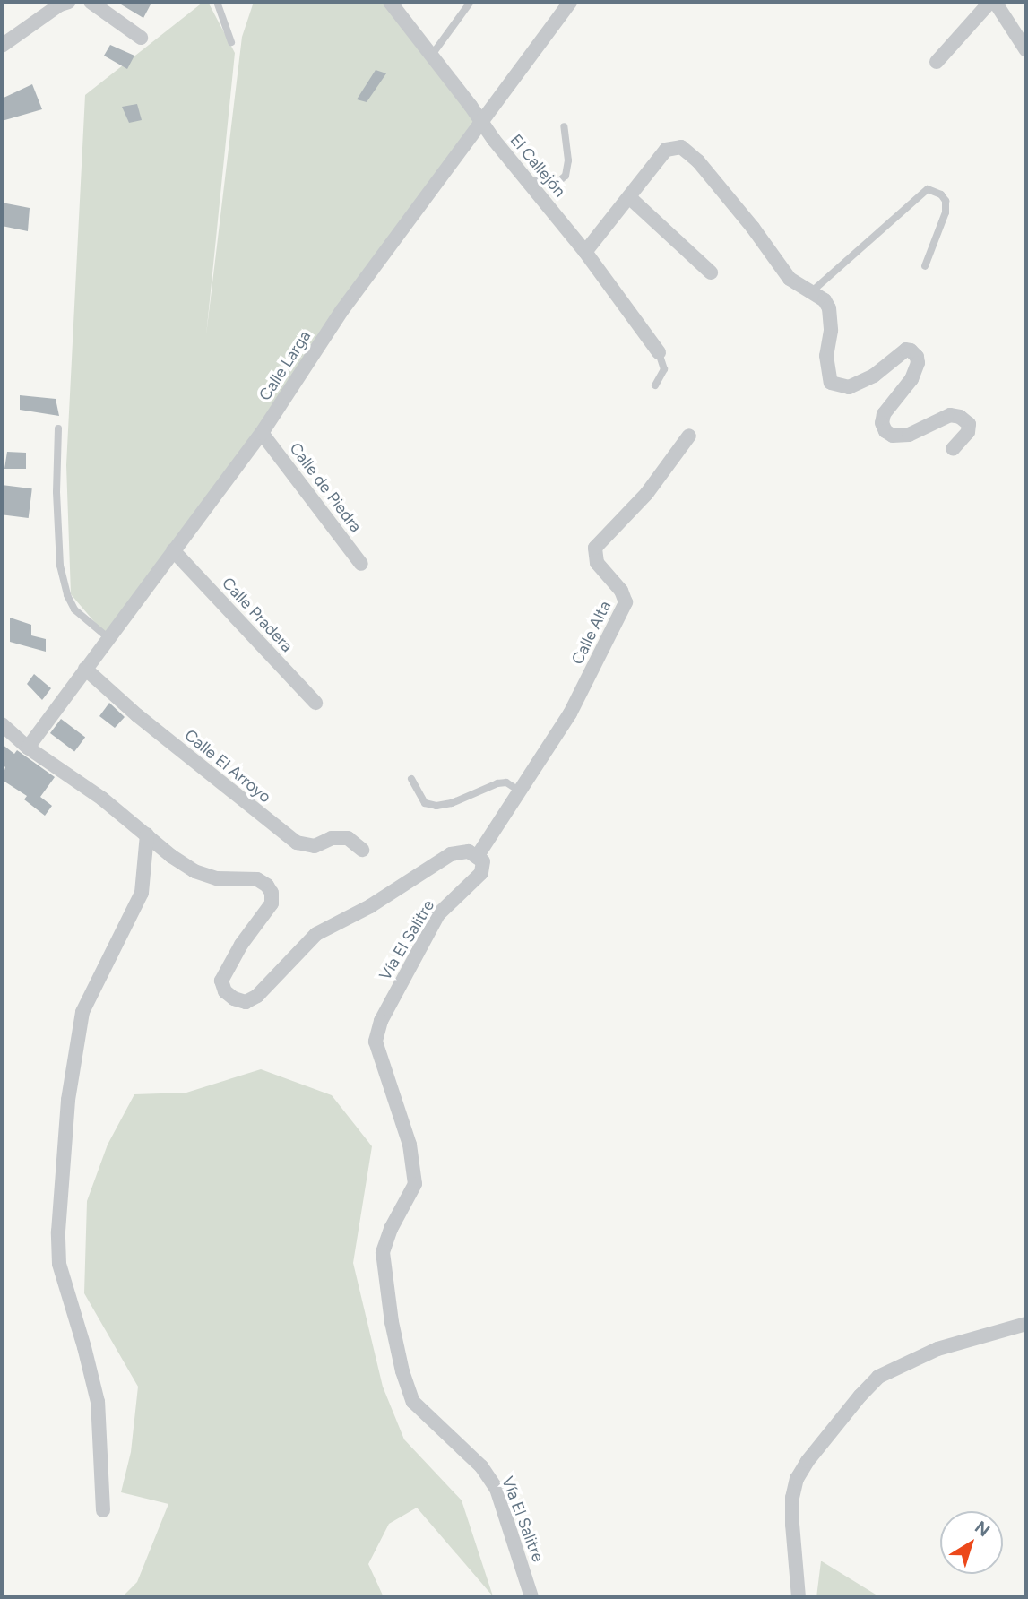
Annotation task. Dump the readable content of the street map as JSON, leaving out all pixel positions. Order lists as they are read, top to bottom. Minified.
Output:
{"streets":{"street":["El Callejón","Calle Larga","Calle de Piedra","Calle Pradera","Calle Alta","Calle El Arroyo","Vía El Salitre"]},"crossings":[["El Callejón","Calle Larga"],["Calle Larga","Calle de Piedra"],["Calle Larga","Calle Pradera"],["Calle Larga","Calle El Arroyo"],["Calle Larga","Vía El Salitre"],["Calle Alta","Vía El Salitre"]],"north":"top right"}
